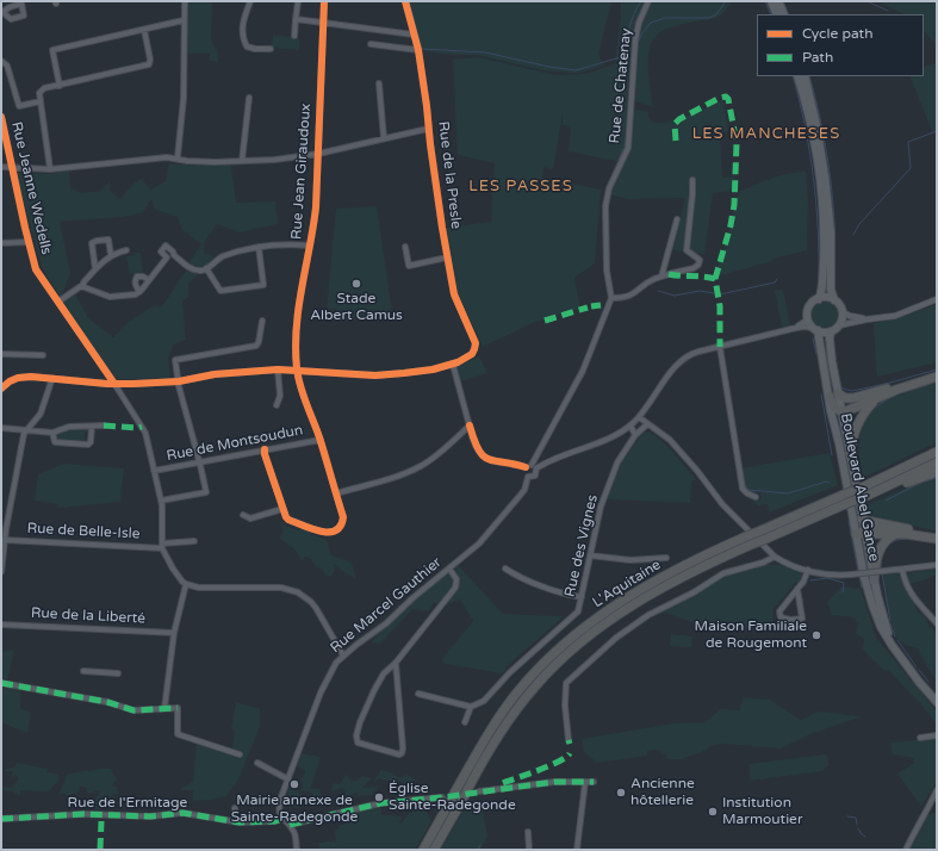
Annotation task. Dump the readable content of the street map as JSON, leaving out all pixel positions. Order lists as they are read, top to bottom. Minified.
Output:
{"streets":{"highway":["L'Aquitaine"],"main road":["Boulevard Abel Gance"],"street":["Rue de Chatenay","Rue Jean Giraudoux","Rue de la Presle","Rue Jeanne Wedells","Rue de Montsoudun","Rue de Belle-Isle","Rue des Vignes","Rue Marcel Gauthier","Rue de la Liberté","Rue de l'Ermitage"]},"crossings":[["Rue de Chatenay","Rue Marcel Gauthier"],["Rue Jeanne Wedells","Rue de Montsoudun"],["Rue Jeanne Wedells","Rue de Belle-Isle"],["Rue Marcel Gauthier","Rue de l'Ermitage"]],"districts":["LES MANCHESES","LES PASSES"],"places":["Stade Albert Camus","Maison Familiale de Rougemont","Mairie annexe de Sainte-Radegonde","Ancienne hôtellerie","Église Sainte-Radegonde","Institution Marmoutier"],"legend":["Cycle path","Path"]}
